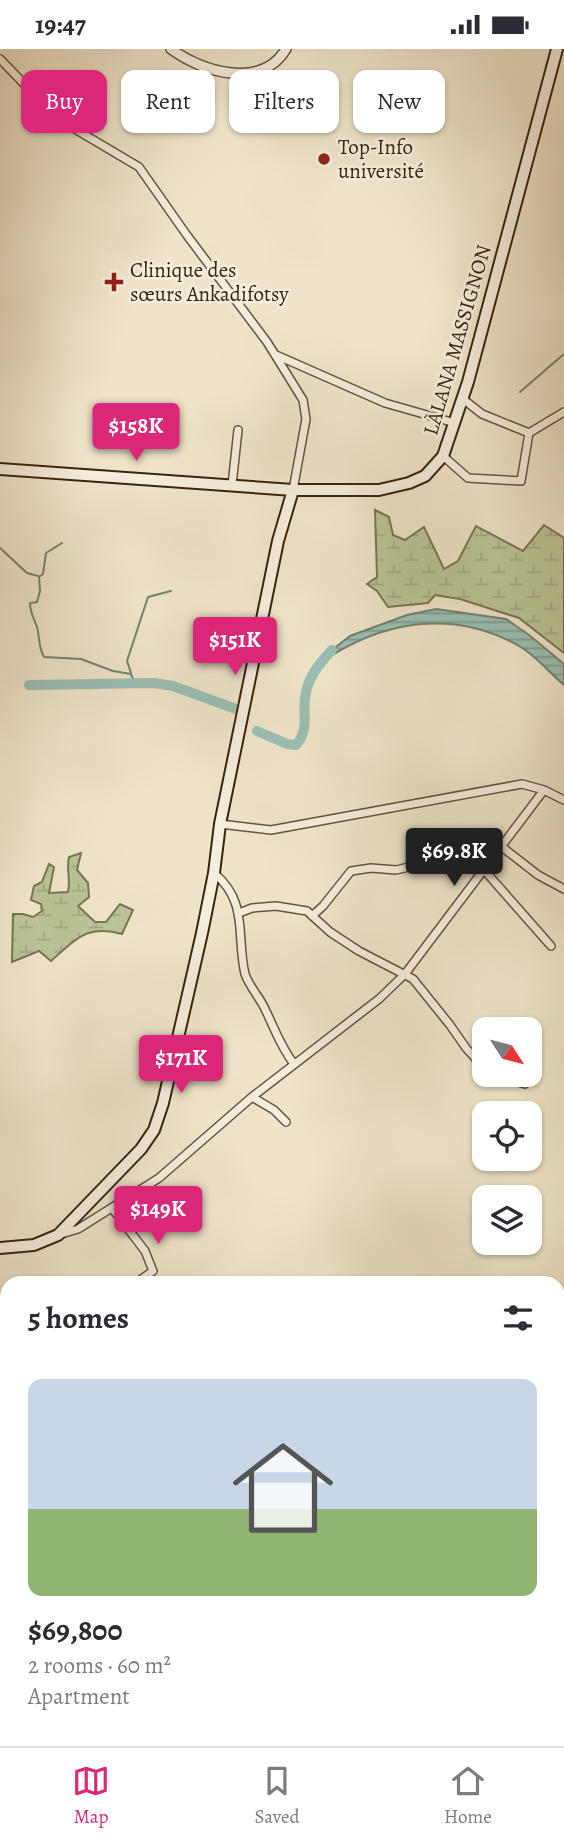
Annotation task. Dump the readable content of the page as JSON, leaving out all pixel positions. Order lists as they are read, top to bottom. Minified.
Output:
{"streets":{"main road":["LÀLANA MASSIGNON"]},"places":{"other":["Top-Info université"],"health":["Clinique des sœurs Ankadifotsy"]},"north":"bottom right","page":{"status":"19:47","chip":["Buy","Rent","Filters","New"],"price":["$158K","$151K","$69.8K","$171K","$149K"],"heading":"5 homes","list":[{"name":"$69,800","note":"2 rooms · 60 m² · Apartment"}],"tabs":["Map","Saved","Home"]}}
